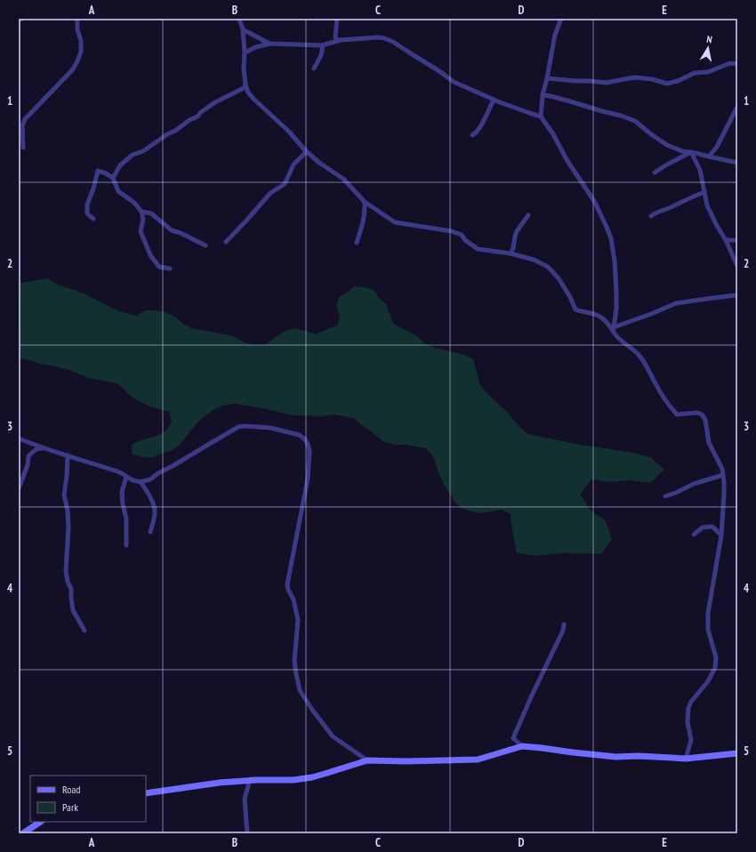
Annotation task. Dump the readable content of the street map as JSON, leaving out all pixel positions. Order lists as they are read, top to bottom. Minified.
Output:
{"legend":["Road","Park"],"north":"top","grid":{"columns":["A","B","C","D","E"],"rows":["1","2","3","4","5"]}}
